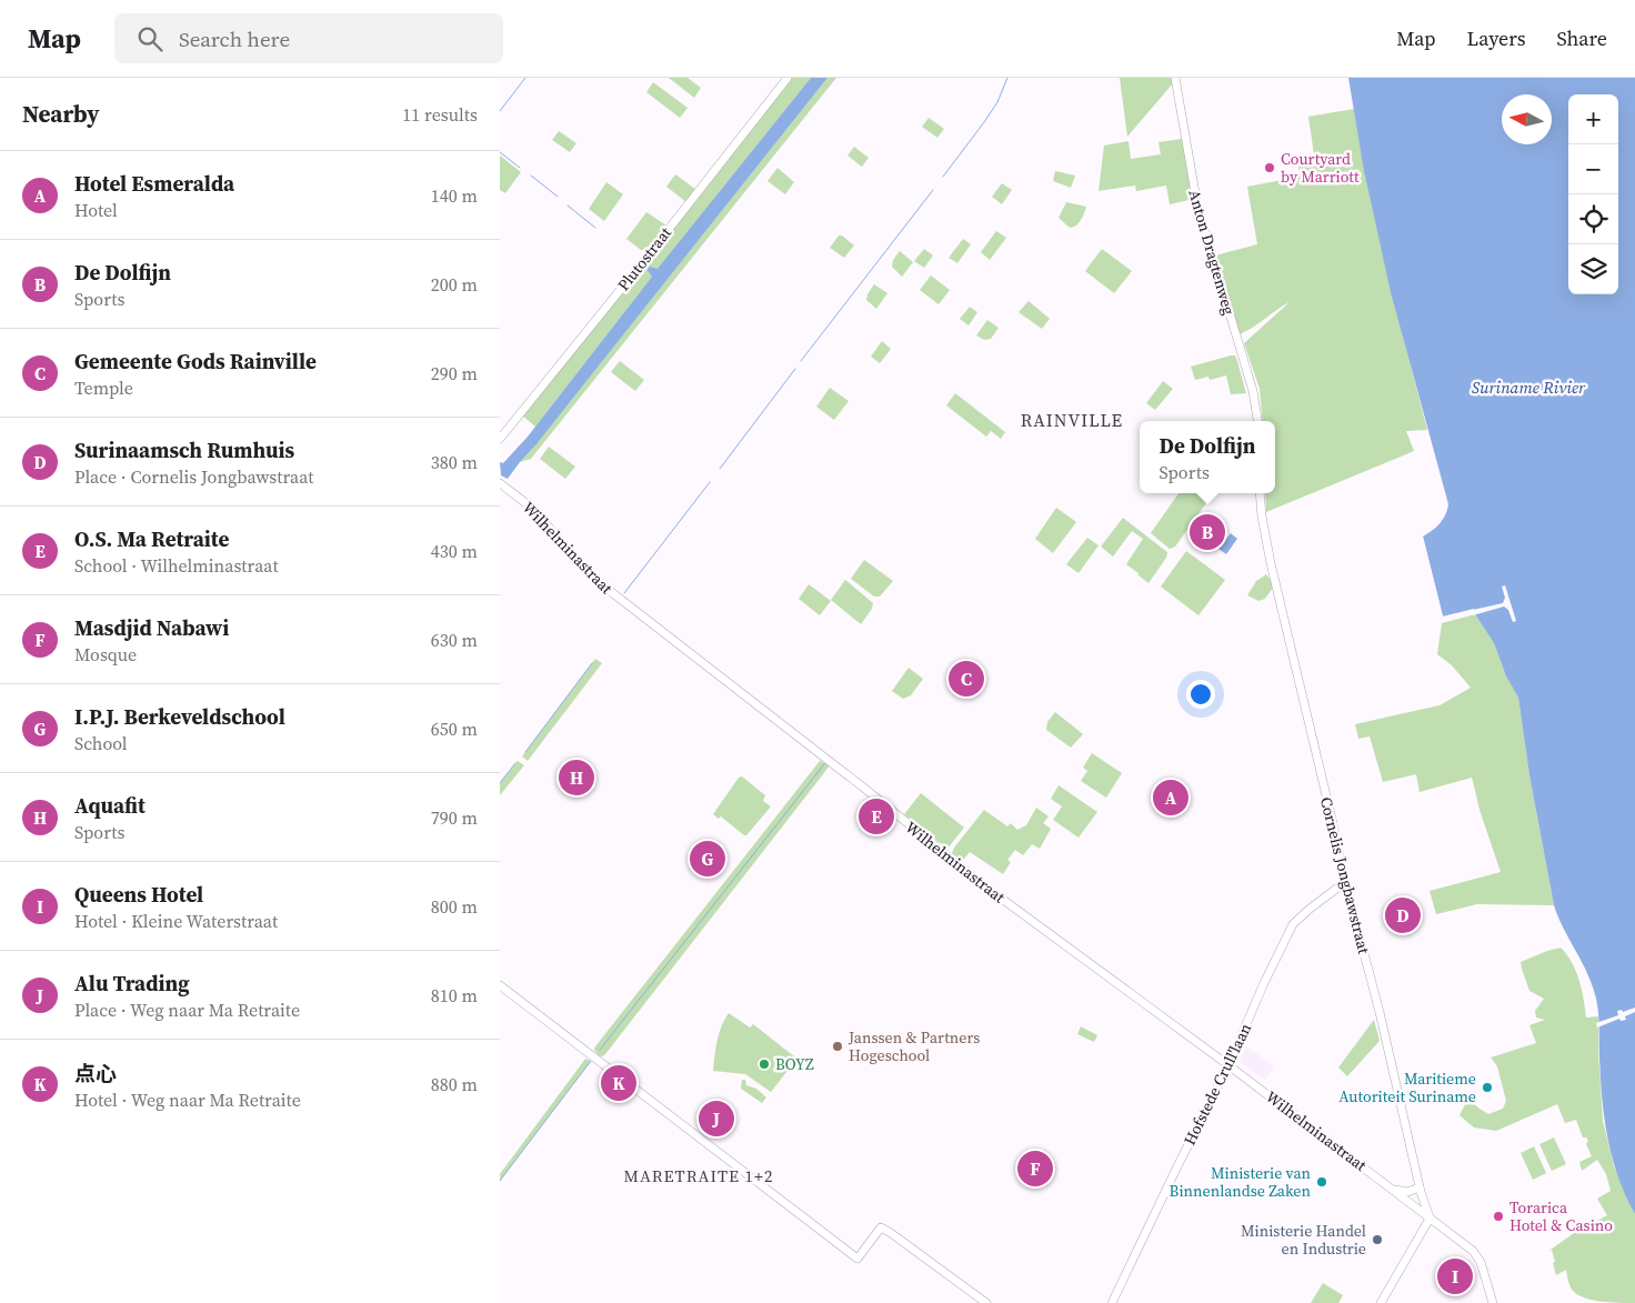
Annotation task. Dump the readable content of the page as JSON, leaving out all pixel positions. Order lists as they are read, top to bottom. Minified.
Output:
{"streets":{"street":["Anton Dragtenweg","Plutostraat","Wilhelminastraat","Cornelis Jongbawstraat","Hofstede Crull'laan"]},"crossings":[["Wilhelminastraat","Cornelis Jongbawstraat"],["Wilhelminastraat","Hofstede Crull'laan"],["Cornelis Jongbawstraat","Hofstede Crull'laan"]],"districts":["RAINVILLE","MARETRAITE 1+2"],"water":["Suriname Rivier"],"places":["Courtyard by Marriott","Janssen & Partners Hogeschool","BOYZ","Maritieme Autoriteit Suriname","Ministerie van Binnenlandse Zaken","Torarica Hotel & Casino","Ministerie Handel en Industrie"],"north":"left","page":{"header":"Map","search":"Search here","nav":["Map","Layers","Share"],"heading":["Nearby","11 results"],"map_buttons":["+","−"],"list":[{"mark":"A","name":"Hotel Esmeralda","note":"Hotel","value":"140 m"},{"mark":"B","name":"De Dolfijn","note":"Sports","value":"200 m"},{"mark":"C","name":"Gemeente Gods Rainville","note":"Temple","value":"290 m"},{"mark":"D","name":"Surinaamsch Rumhuis","note":"Place · Cornelis Jongbawstraat","value":"380 m"},{"mark":"E","name":"O.S. Ma Retraite","note":"School · Wilhelminastraat","value":"430 m"},{"mark":"F","name":"Masdjid Nabawi","note":"Mosque","value":"630 m"},{"mark":"G","name":"I.P.J. Berkeveldschool","note":"School","value":"650 m"},{"mark":"H","name":"Aquafit","note":"Sports","value":"790 m"},{"mark":"I","name":"Queens Hotel","note":"Hotel · Kleine Waterstraat","value":"800 m"},{"mark":"J","name":"Alu Trading","note":"Place · Weg naar Ma Retraite","value":"810 m"},{"mark":"K","name":"点心","note":"Hotel · Weg naar Ma Retraite","value":"880 m"}],"popup":["De Dolfijn","Sports"],"pins":["B","C","H","A","E","G","D","K","J","F","I"]}}
